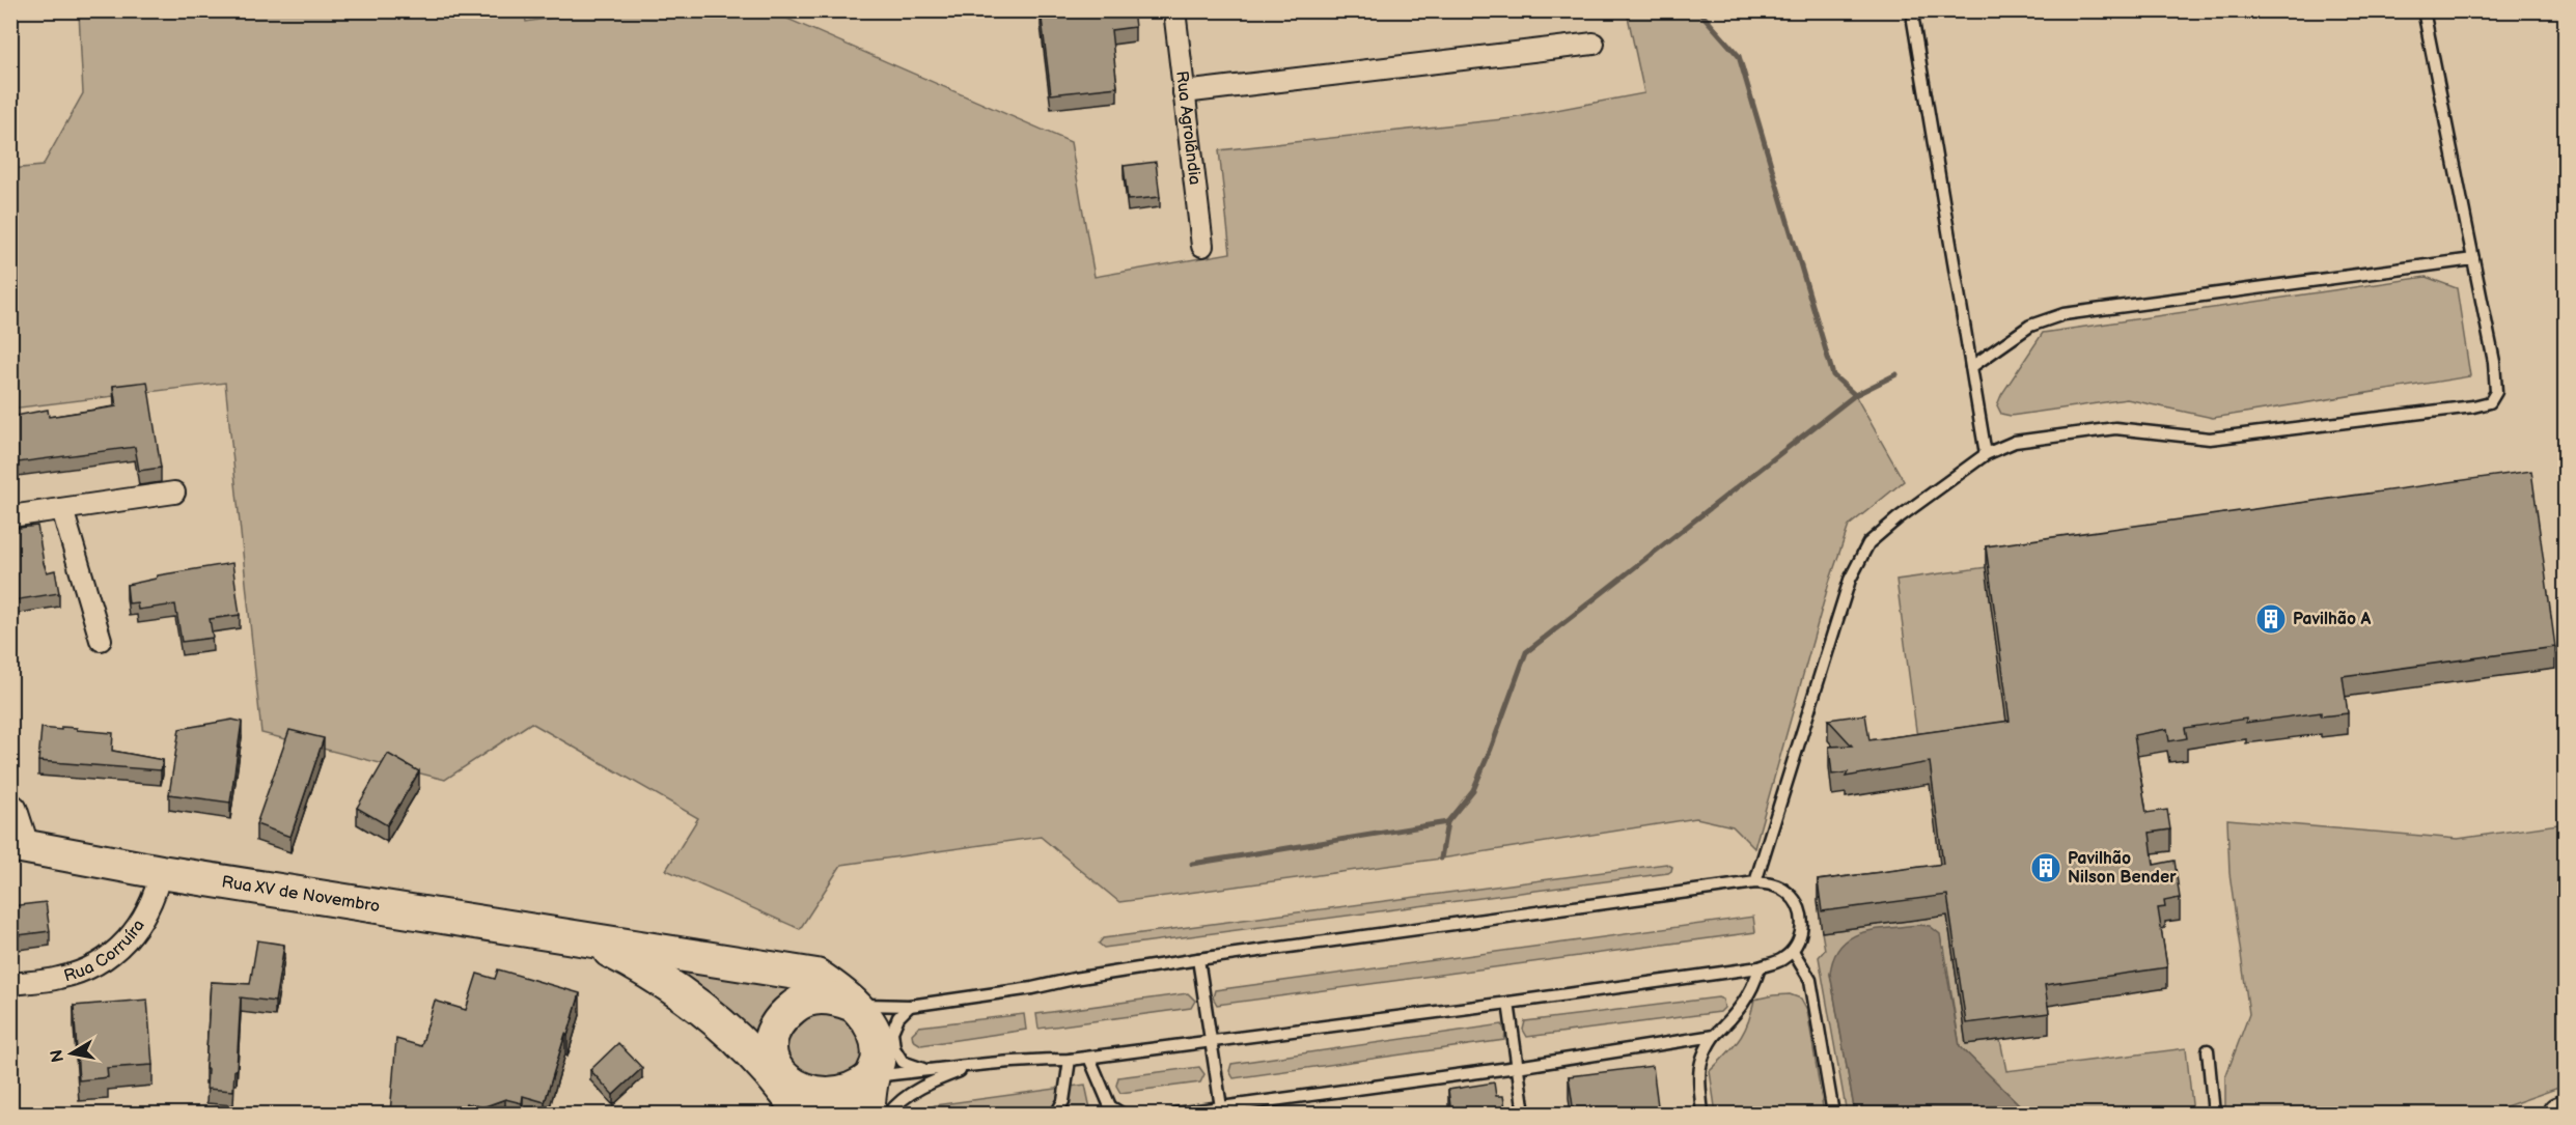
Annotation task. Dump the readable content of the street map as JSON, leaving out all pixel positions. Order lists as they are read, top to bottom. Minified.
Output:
{"streets":{"main road":["Rua XV de Novembro"],"street":["Rua Agrolândia","Rua Corruíra"]},"crossings":[["Rua XV de Novembro","Rua Corruíra"]],"places":{"building":["Pavilhão A","Pavilhão Nilson Bender"]},"north":"left"}
